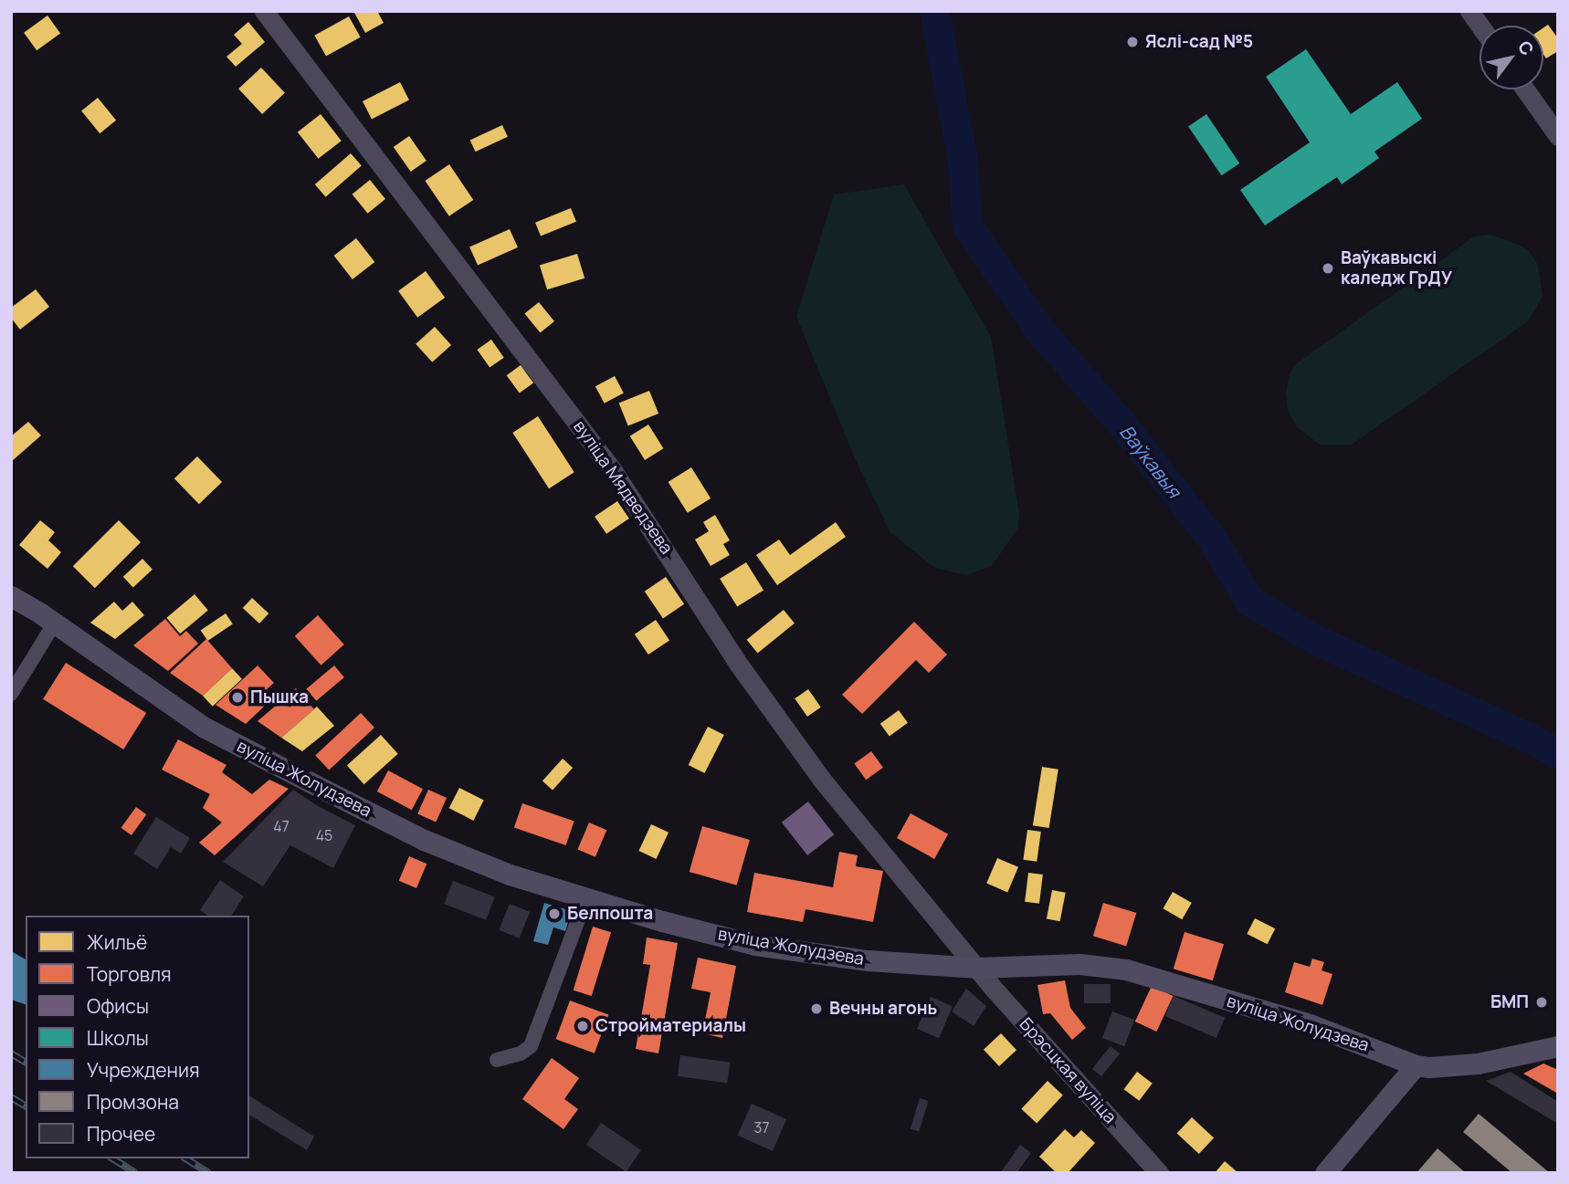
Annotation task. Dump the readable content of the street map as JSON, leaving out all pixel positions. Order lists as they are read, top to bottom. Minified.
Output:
{"streets":{"main road":["вуліца Жолудзева"],"street":["вуліца Мядведзева","Брэсцкая вуліца"]},"crossings":[["вуліца Мядведзева","вуліца Жолудзева"],["вуліца Мядведзева","Брэсцкая вуліца"],["вуліца Жолудзева","Брэсцкая вуліца"]],"water":["Ваўкавыя"],"places":["Яслі-сад №5","Ваўкавыскі каледж ГрДУ","Пышка","Белпошта","БМП","Вечны агонь","Стройматериалы"],"house_numbers":["47","45","37"],"legend":["Жильё","Торговля","Офисы","Школы","Учреждения","Промзона","Прочее"],"north":"top right"}
